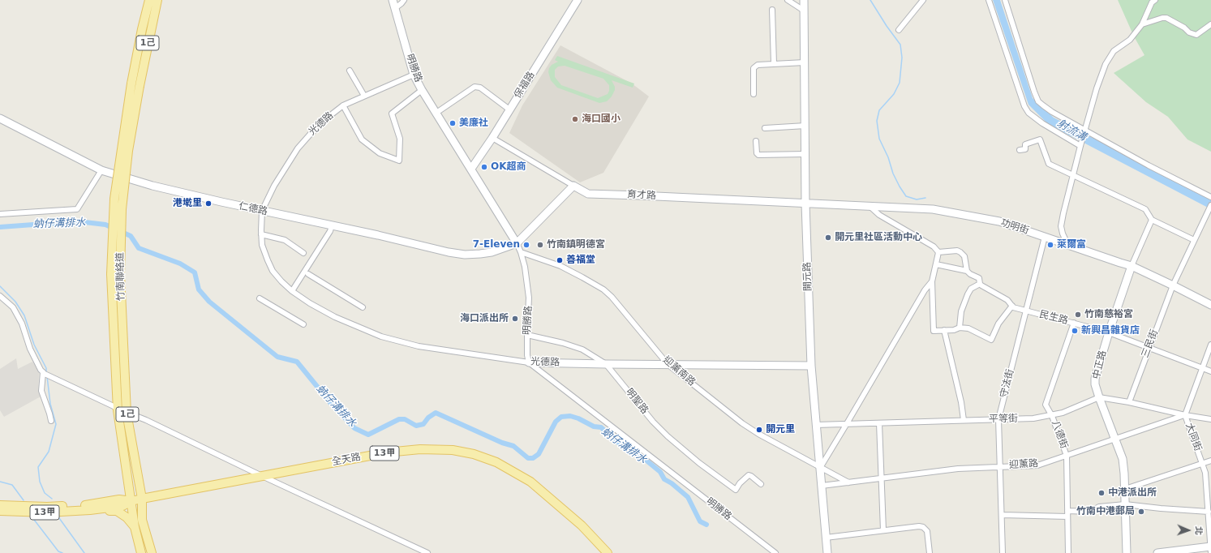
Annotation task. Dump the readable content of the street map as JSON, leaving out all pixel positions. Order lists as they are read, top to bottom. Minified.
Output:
{"streets":{"main road":["1己","竹南聯絡道","13甲","全天路"],"street":["明勝路","保福路","光德路","育才路","仁德路","功明街","開元路","民生路","三民街","中正路","迎薰南路","守法街","明聖路","平等街","八德街","大同街","迎薰路"]},"crossings":[["明勝路","保福路"],["明勝路","光德路"],["明勝路","仁德路"],["明勝路","迎薰南路"],["明勝路","明聖路"],["保福路","育才路"],["光德路","仁德路"],["光德路","開元路"],["光德路","迎薰南路"],["光德路","明聖路"],["育才路","功明街"],["育才路","開元路"],["功明街","開元路"],["功明街","三民街"],["功明街","中正路"],["功明街","守法街"],["竹南聯絡道","13甲"],["竹南聯絡道","全天路"],["開元路","迎薰南路"],["開元路","平等街"],["開元路","迎薰路"],["民生路","三民街"],["民生路","中正路"],["民生路","守法街"],["民生路","八德街"],["民生路","大同街"],["中正路","平等街"],["中正路","迎薰路"],["迎薰南路","迎薰路"],["守法街","平等街"],["守法街","迎薰路"],["平等街","八德街"],["八德街","迎薰路"],["大同街","迎薰路"],["13甲","全天路"]],"water":["射流溝","蚋仔溝排水"],"places":["海口國小","美廉社","OK超商","港墘里","開元里社區活動中心","7-Eleven","竹南鎮明德宮","萊爾富","善福堂","竹南慈裕宮","海口派出所","新興昌雜貨店","開元里","中港派出所","竹南中港郵局"],"north":"right"}
